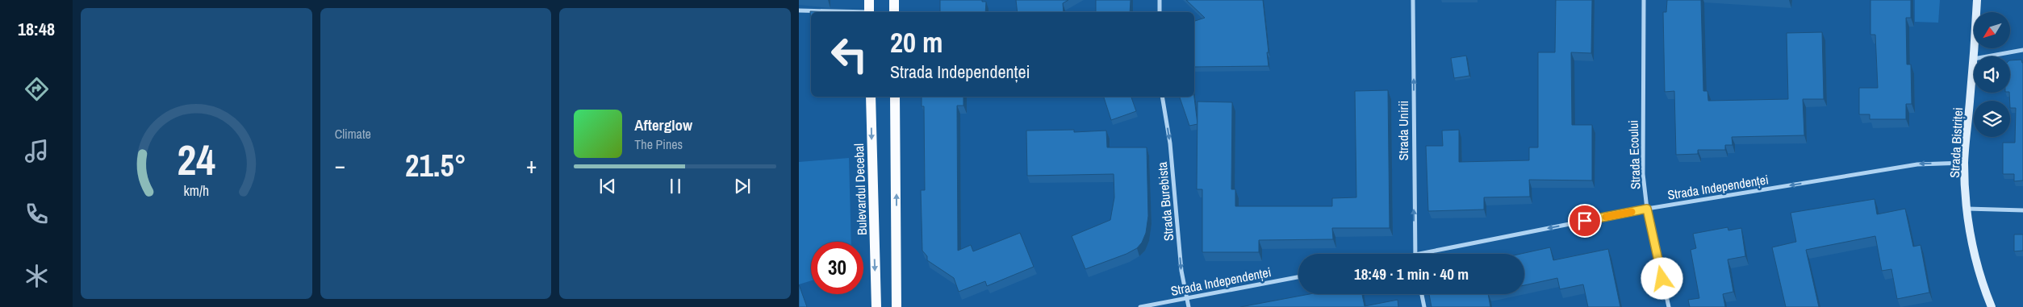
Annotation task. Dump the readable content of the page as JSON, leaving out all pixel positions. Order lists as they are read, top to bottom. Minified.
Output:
{"streets":{"main road":["Strada Bistriței","Bulevardul Decebal"],"street":["Strada Unirii","Strada Ecoului","Strada Independenței","Strada Burebista"]},"crossings":[["Strada Bistriței","Strada Independenței"],["Strada Ecoului","Strada Independenței"],["Strada Independenței","Strada Burebista"]],"one_way":["Strada Unirii","Strada Independenței","Strada Burebista"],"north":"bottom left","page":{"tabs":"18:48","tile":"Climate","turn":["20 m","Strada Independenței"],"song":["Afterglow","The Pines"],"heat":["−","21.5°","+"],"limit":"30","trip":"18:49 · 1 min · 40 m","gauge":["24","km/h"]}}
